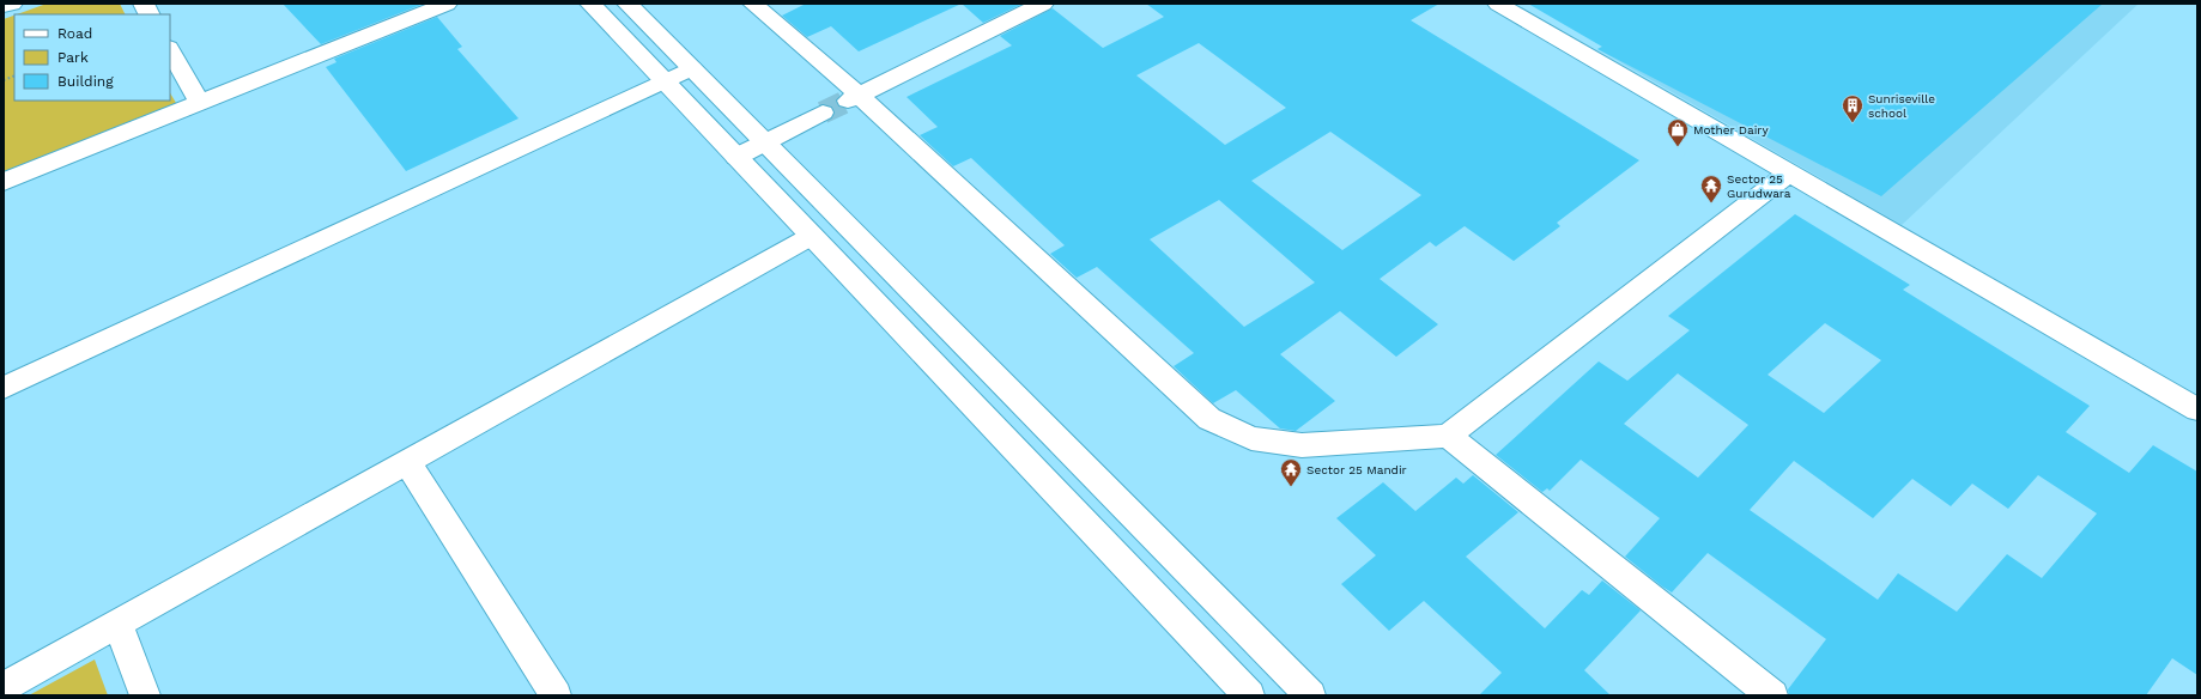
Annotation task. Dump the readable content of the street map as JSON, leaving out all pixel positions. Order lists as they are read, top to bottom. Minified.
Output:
{"places":{"building":["Sunriseville school"],"shop":["Mother Dairy"],"temple":["Sector 25 Gurudwara","Sector 25 Mandir"]},"legend":["Road","Park","Building"]}
